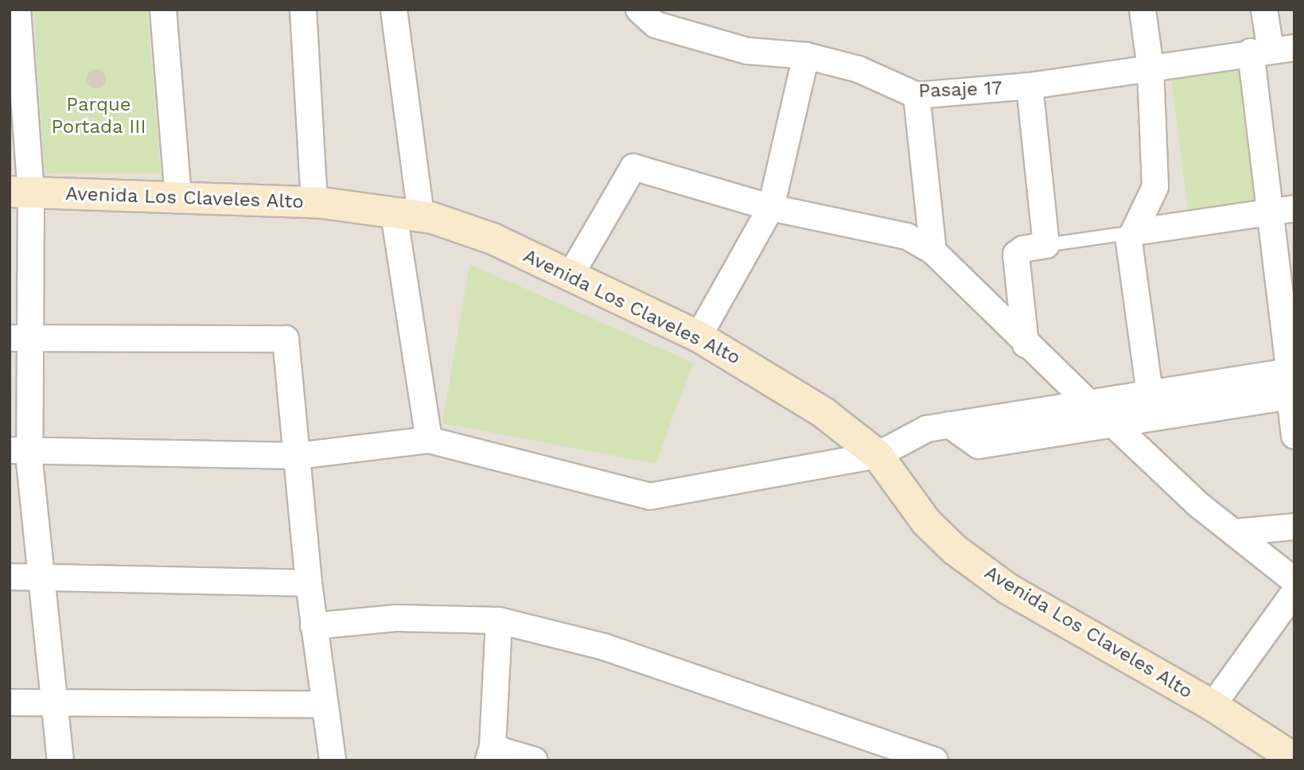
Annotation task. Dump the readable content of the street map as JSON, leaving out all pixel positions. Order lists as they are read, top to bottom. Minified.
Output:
{"streets":{"street":["Pasaje 17","Avenida Los Claveles Alto"]},"parks":["Parque Portada III"]}
